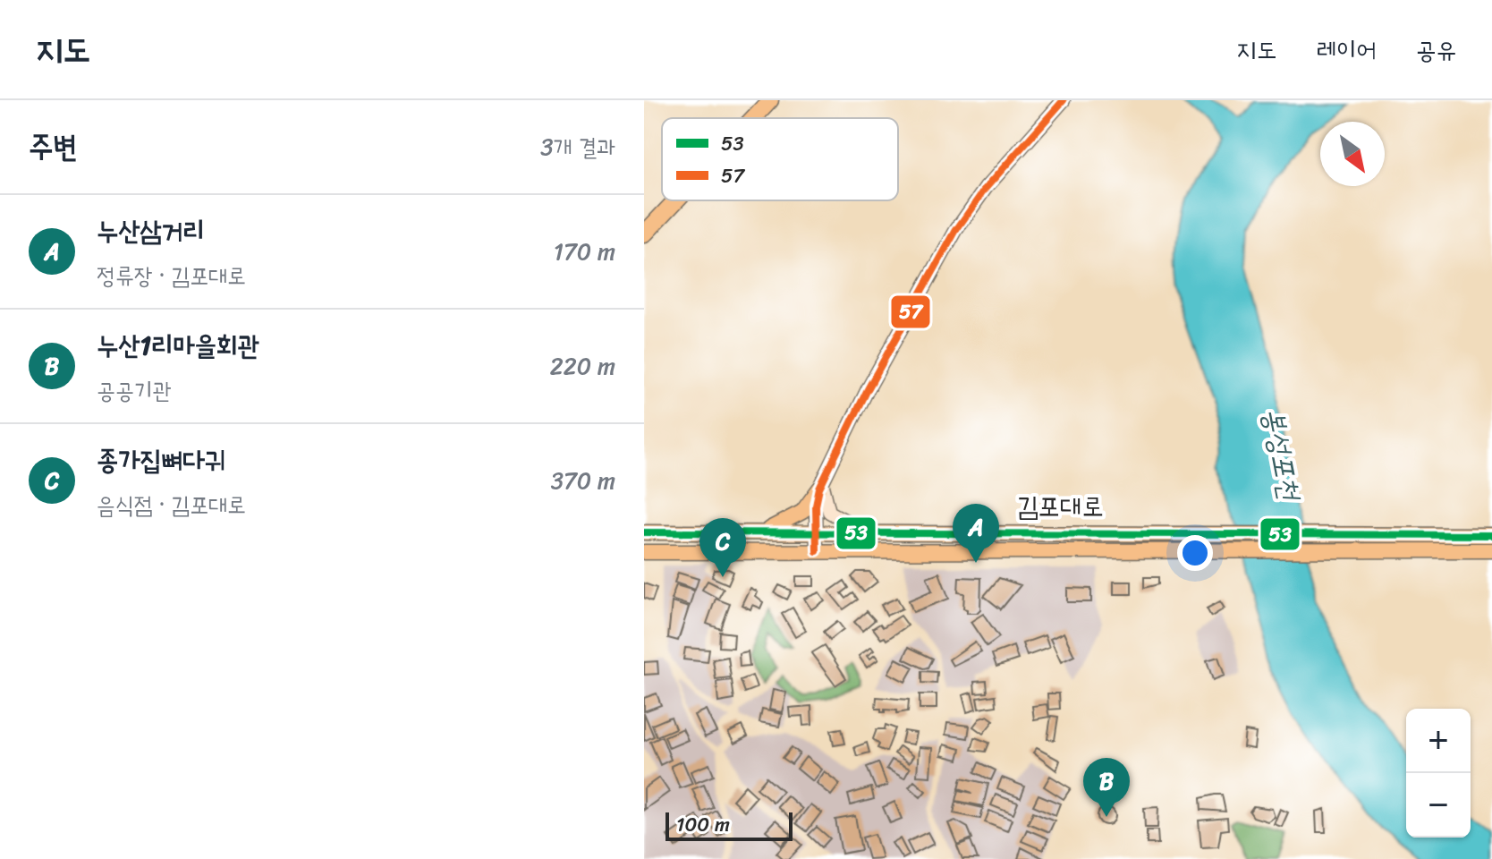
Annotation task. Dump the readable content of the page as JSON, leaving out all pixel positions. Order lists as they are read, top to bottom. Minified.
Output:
{"streets":{"main road":["김포대로"]},"water":["봉성포천"],"lines":["transit line 57","transit line 53"],"legend":["53","57"],"scale_bar":"100 m","north":"bottom right","page":{"header":"지도","nav":["지도","레이어","공유"],"heading":["주변","3개 결과"],"list":[{"mark":"A","name":"누산삼거리","note":"정류장 · 김포대로","value":"170 m"},{"mark":"B","name":"누산1리마을회관","note":"공공기관","value":"220 m"},{"mark":"C","name":"종가집뼈다귀","note":"음식점 · 김포대로","value":"370 m"}],"pins":["A","C","B"],"map_buttons":["+","−"],"scale":"100 m"}}
